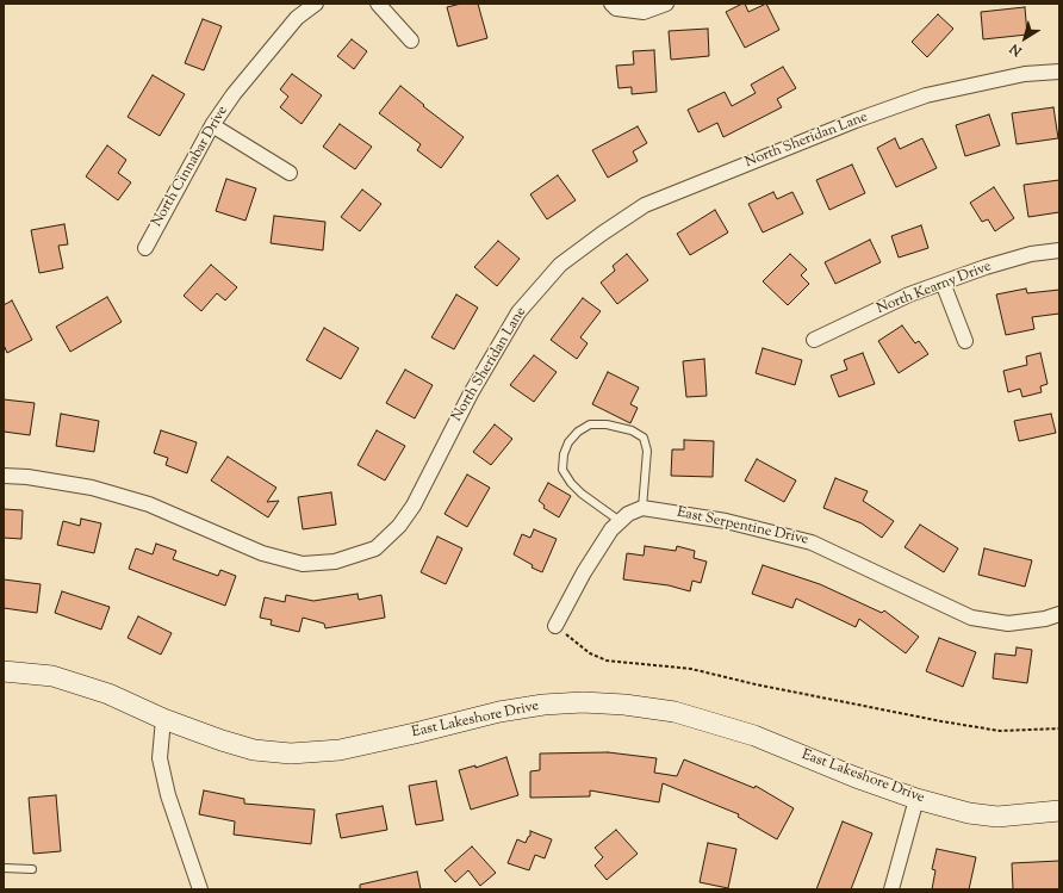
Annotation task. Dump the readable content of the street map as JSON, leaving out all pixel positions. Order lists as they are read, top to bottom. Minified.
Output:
{"streets":{"main road":["East Lakeshore Drive"],"street":["North Sheridan Lane","North Cinnabar Drive","North Kearny Drive","East Serpentine Drive"]},"north":"bottom left"}
